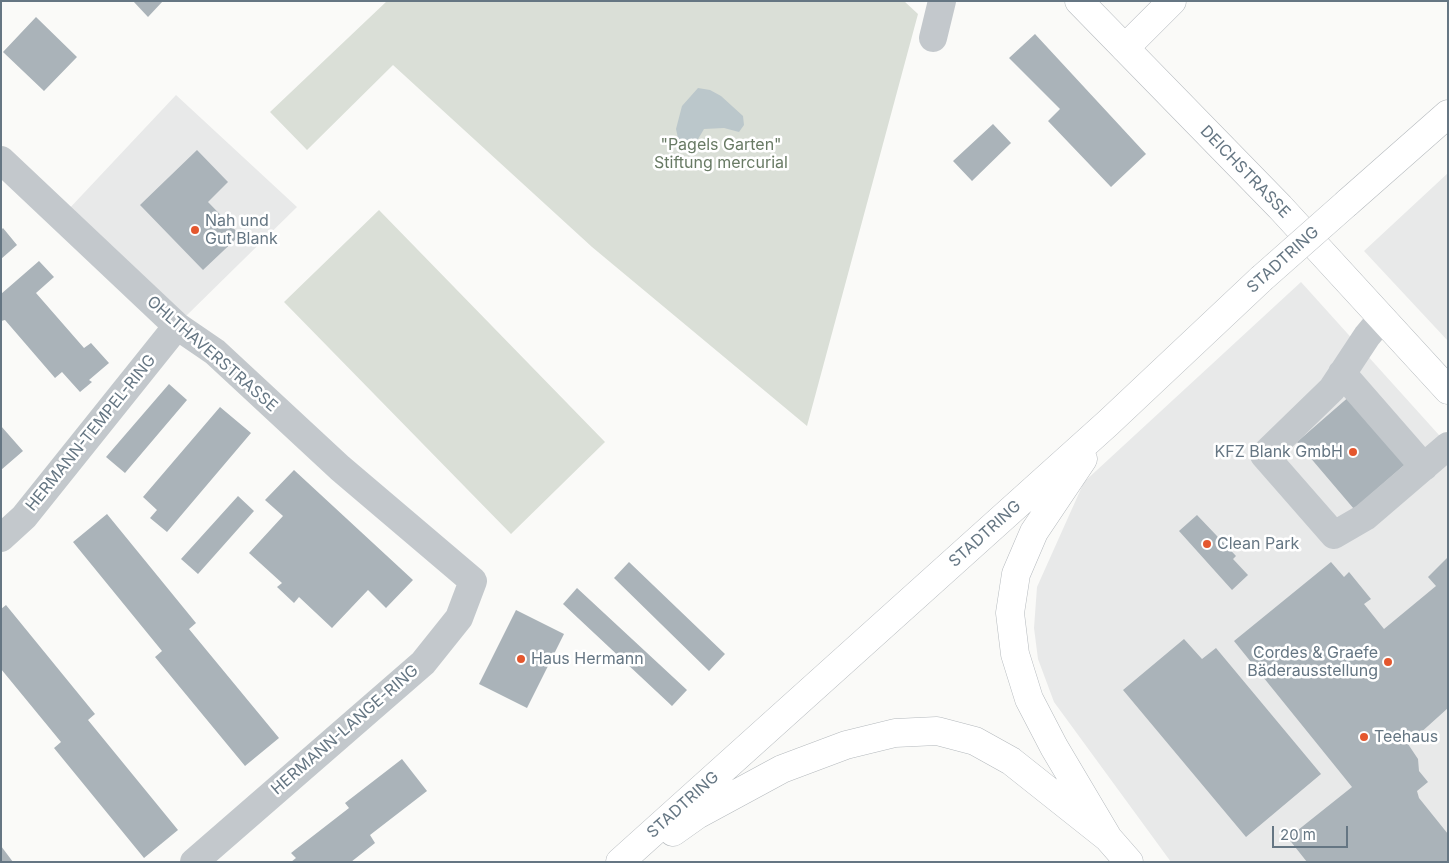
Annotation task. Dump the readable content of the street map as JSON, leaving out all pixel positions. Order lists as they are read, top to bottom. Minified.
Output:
{"streets":{"main road":["DEICHSTRASSE","STADTRING"],"street":["OHLTHAVERSTRASSE","HERMANN-TEMPEL-RING","HERMANN-LANGE-RING"]},"crossings":[["OHLTHAVERSTRASSE","HERMANN-TEMPEL-RING"],["OHLTHAVERSTRASSE","HERMANN-LANGE-RING"]],"parks":["\"Pagels Garten\" Stiftung mercurial"],"places":["Nah und Gut Blank","KFZ Blank GmbH","Clean Park","Haus Hermann","Cordes & Graefe Bäderausstellung","Teehaus"],"scale_bar":"20 m"}
